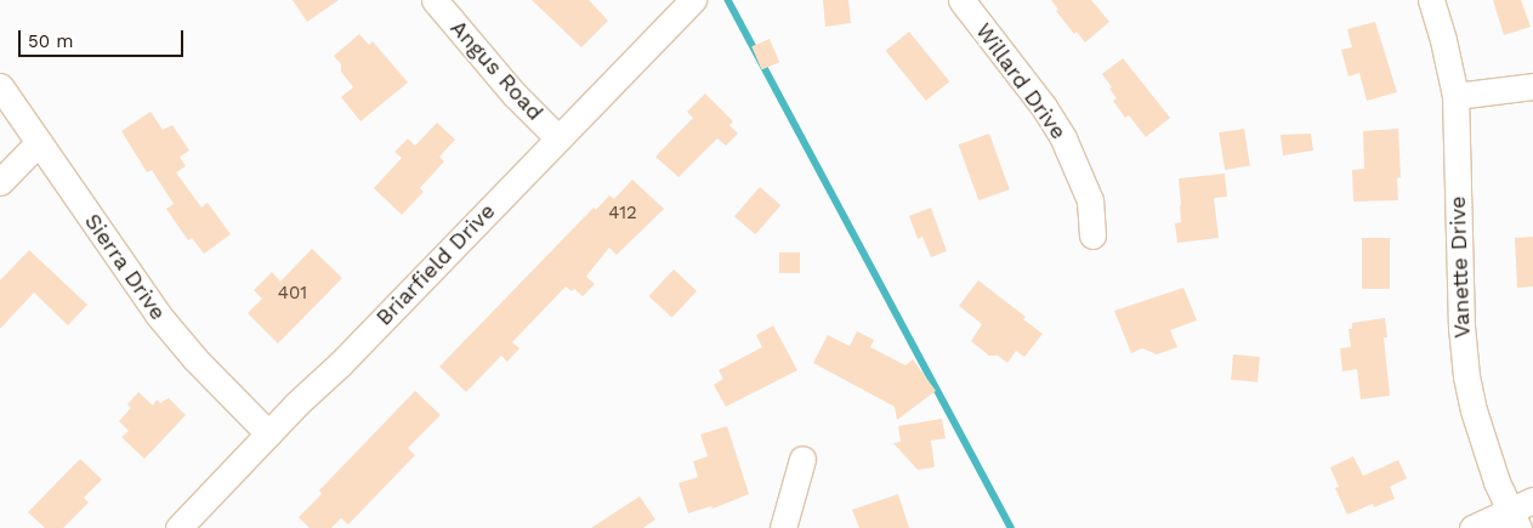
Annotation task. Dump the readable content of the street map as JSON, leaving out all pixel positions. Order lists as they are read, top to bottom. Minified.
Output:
{"streets":{"street":["Angus Road","Willard Drive","Briarfield Drive","Sierra Drive","Vanette Drive"]},"crossings":[["Angus Road","Briarfield Drive"],["Briarfield Drive","Sierra Drive"]],"house_numbers":["412","401"],"scale_bar":"50 m"}
